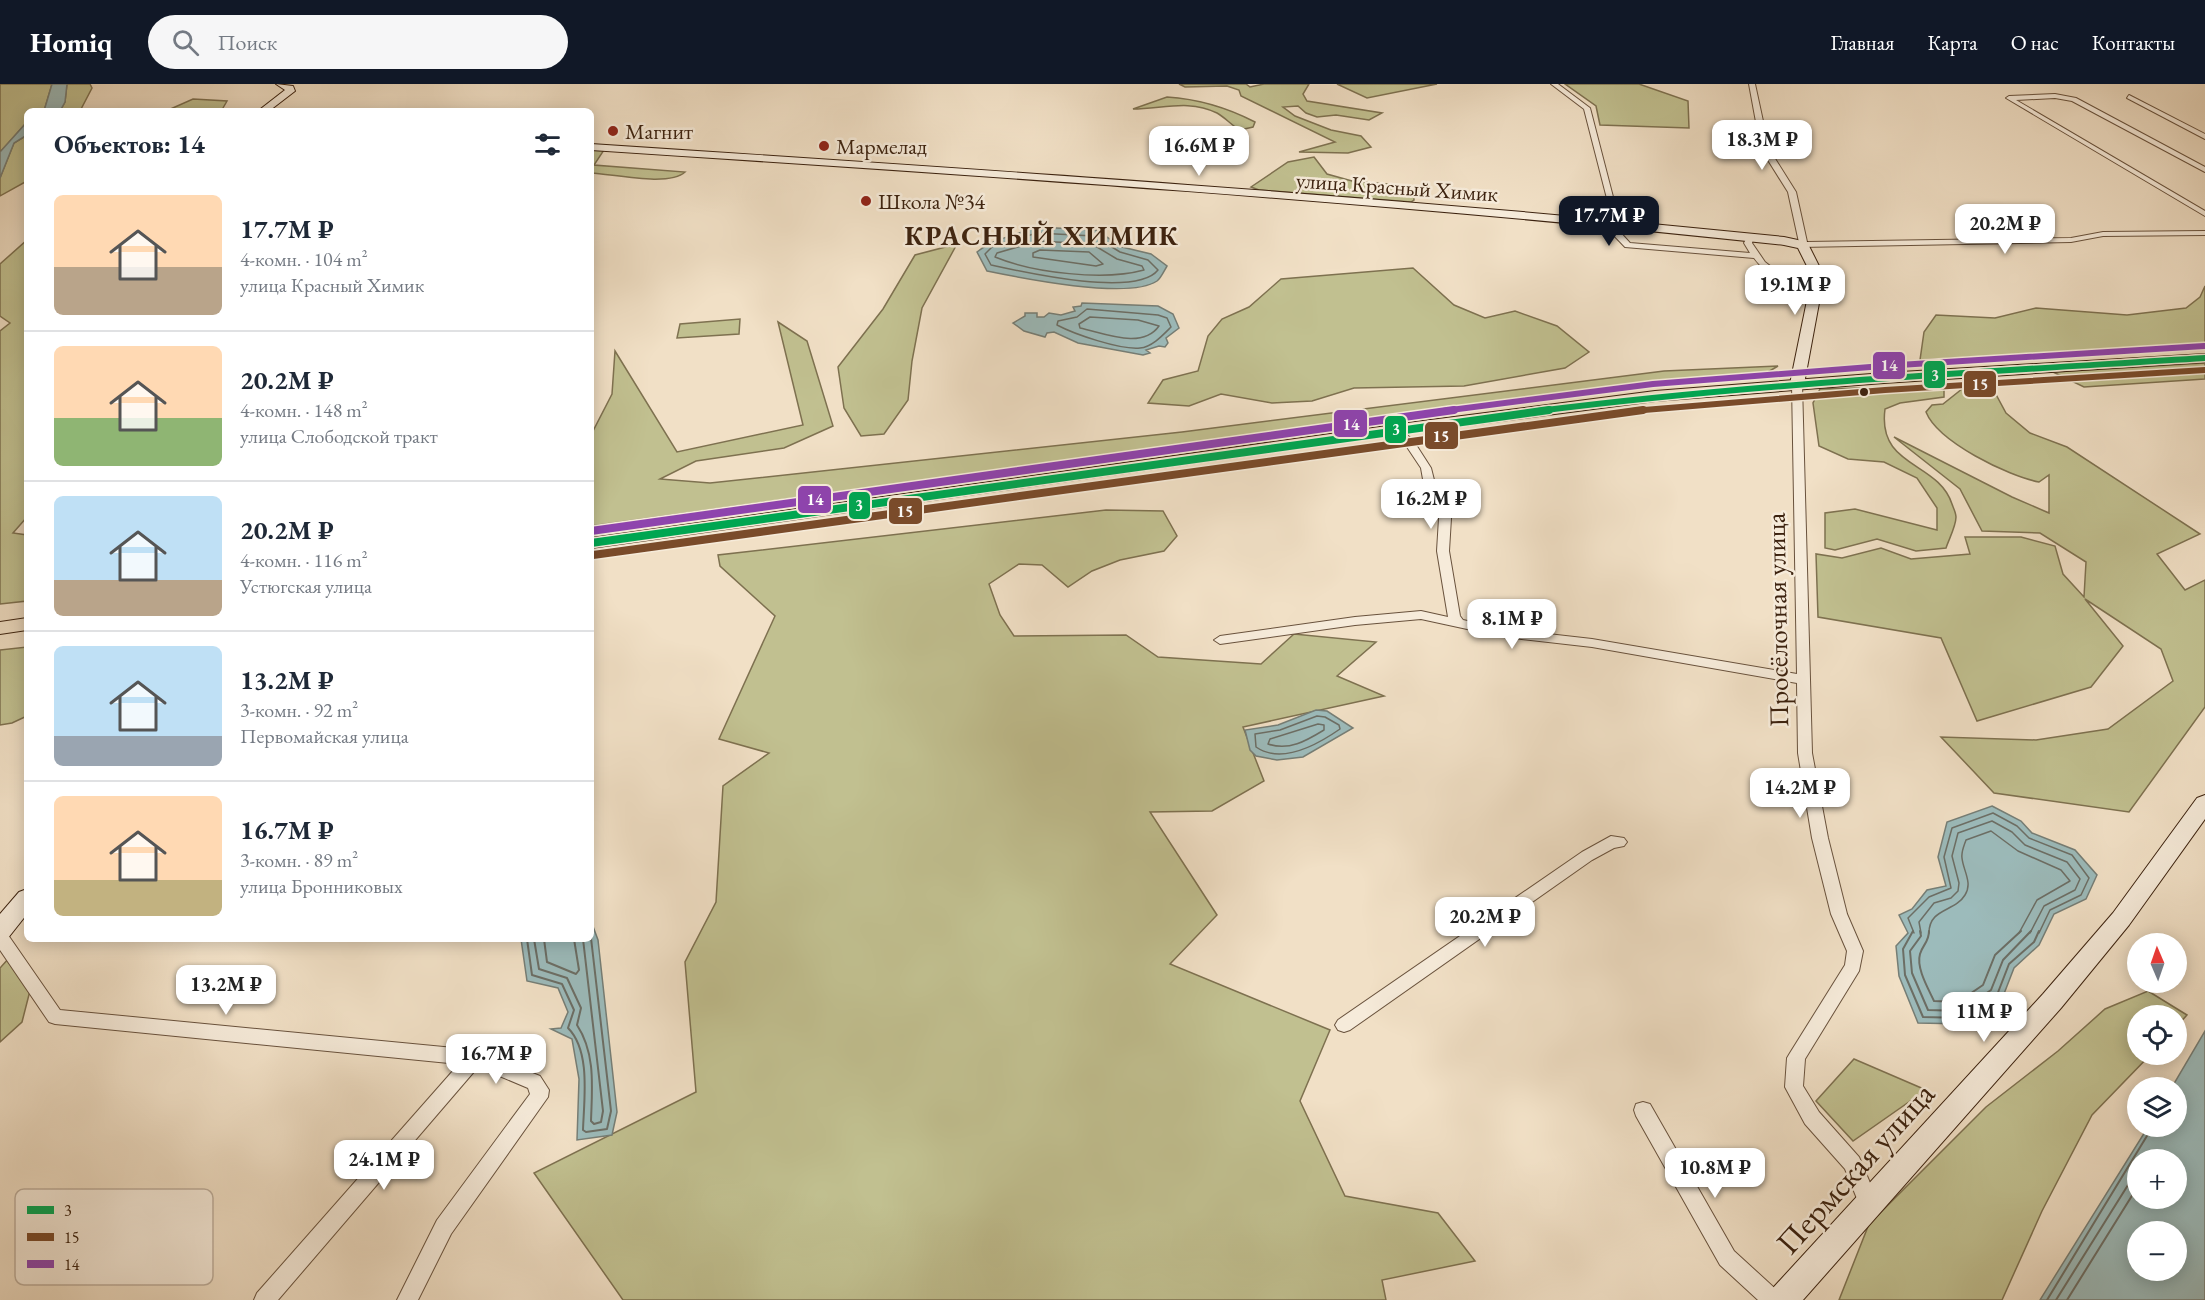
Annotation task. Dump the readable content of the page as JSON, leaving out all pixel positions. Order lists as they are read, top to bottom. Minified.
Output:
{"streets":{"street":["улица Красный Химик","Просёлочная улица","Пермская улица"]},"crossings":[["Просёлочная улица","Пермская улица"]],"districts":["КРАСНЫЙ ХИМИК"],"places":["Магнит","Мармелад","Школа №34"],"lines":["transit line 14","transit line 3","transit line 15"],"legend":["3","15","14"],"north":"top","page":{"header":"Homiq","search":"Поиск","nav":["Главная","Карта","О нас","Контакты"],"heading":"Объектов: 14","price":["18.3M ₽","16.6M ₽","17.7M ₽","20.2M ₽","19.1M ₽","16.2M ₽","8.1M ₽","14.2M ₽","20.2M ₽","13.2M ₽","11M ₽","16.7M ₽","24.1M ₽","10.8M ₽"],"list":[{"name":"17.7M ₽","note":"4-комн. · 104 m² · улица Красный Химик"},{"name":"20.2M ₽","note":"4-комн. · 148 m² · улица Слободской тракт"},{"name":"20.2M ₽","note":"4-комн. · 116 m² · Устюгская улица"},{"name":"13.2M ₽","note":"3-комн. · 92 m² · Первомайская улица"},{"name":"16.7M ₽","note":"3-комн. · 89 m² · улица Бронниковых"}],"map_buttons":["+","−"]}}
